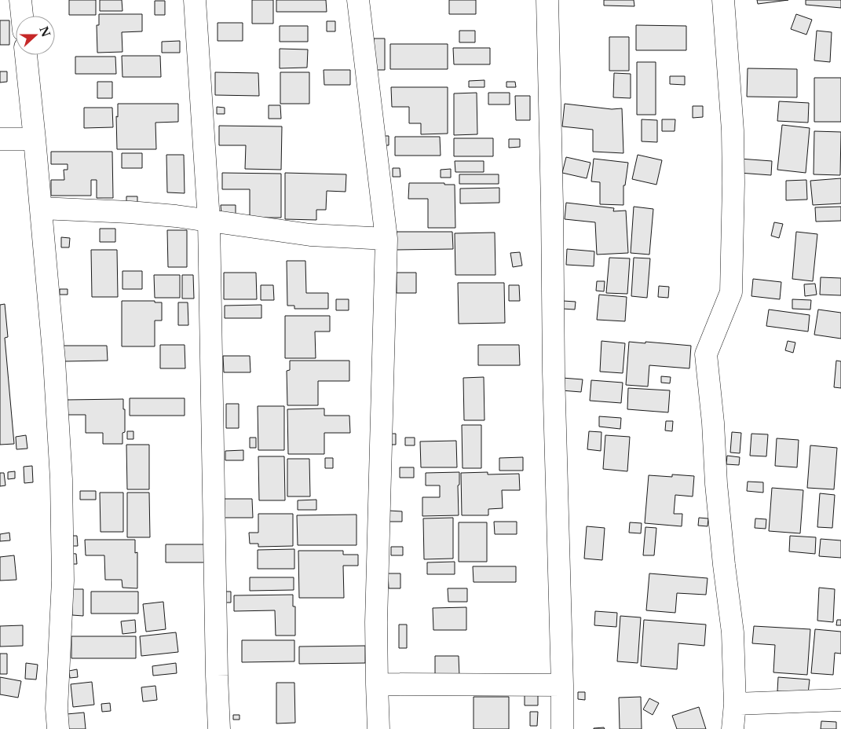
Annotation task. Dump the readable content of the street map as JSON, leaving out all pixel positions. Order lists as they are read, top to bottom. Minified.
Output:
{"north":"right"}
